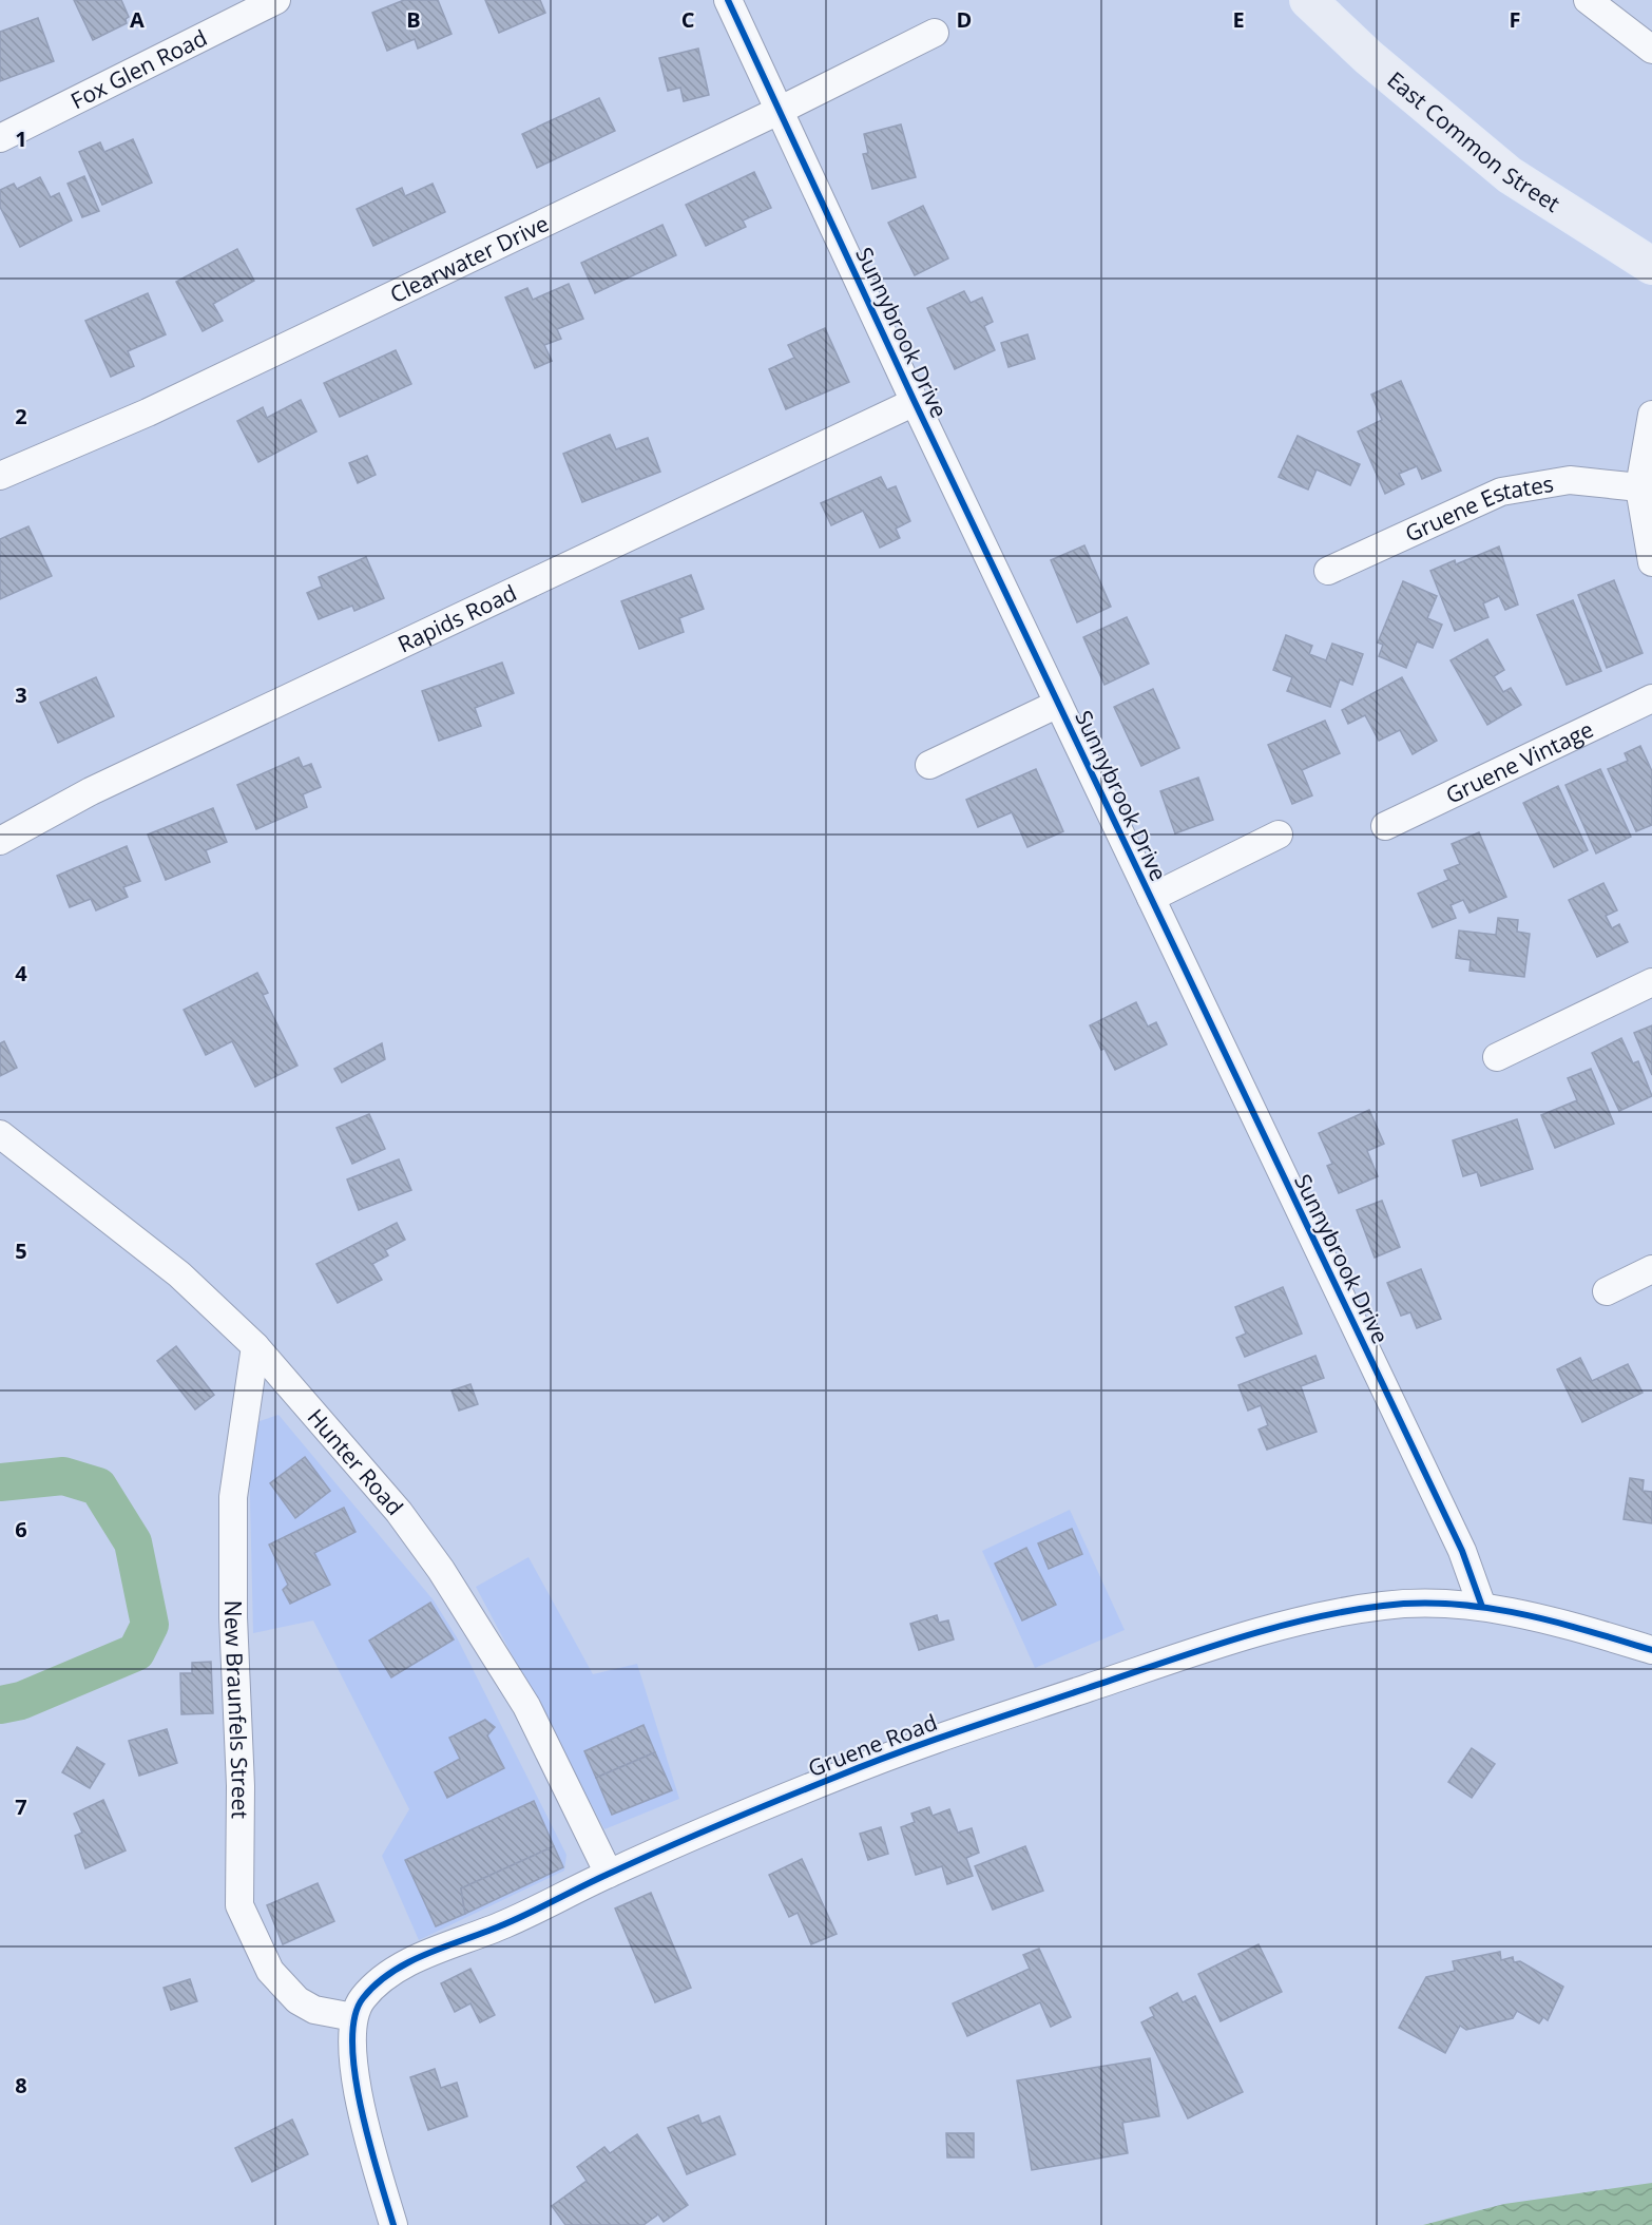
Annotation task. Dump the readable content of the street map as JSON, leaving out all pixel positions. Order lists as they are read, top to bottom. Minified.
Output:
{"streets":{"main road":["East Common Street"],"street":["Fox Glen Road","Clearwater Drive","Sunnybrook Drive","Gruene Estates","Rapids Road","Gruene Vintage","Hunter Road","New Braunfels Street","Gruene Road"]},"crossings":[["Clearwater Drive","Sunnybrook Drive"],["Sunnybrook Drive","Rapids Road"],["Sunnybrook Drive","Gruene Road"],["Hunter Road","New Braunfels Street"],["Hunter Road","Gruene Road"],["New Braunfels Street","Gruene Road"]],"grid":{"columns":["A","B","C","D","E","F"],"rows":["1","2","3","4","5","6","7","8"]}}
